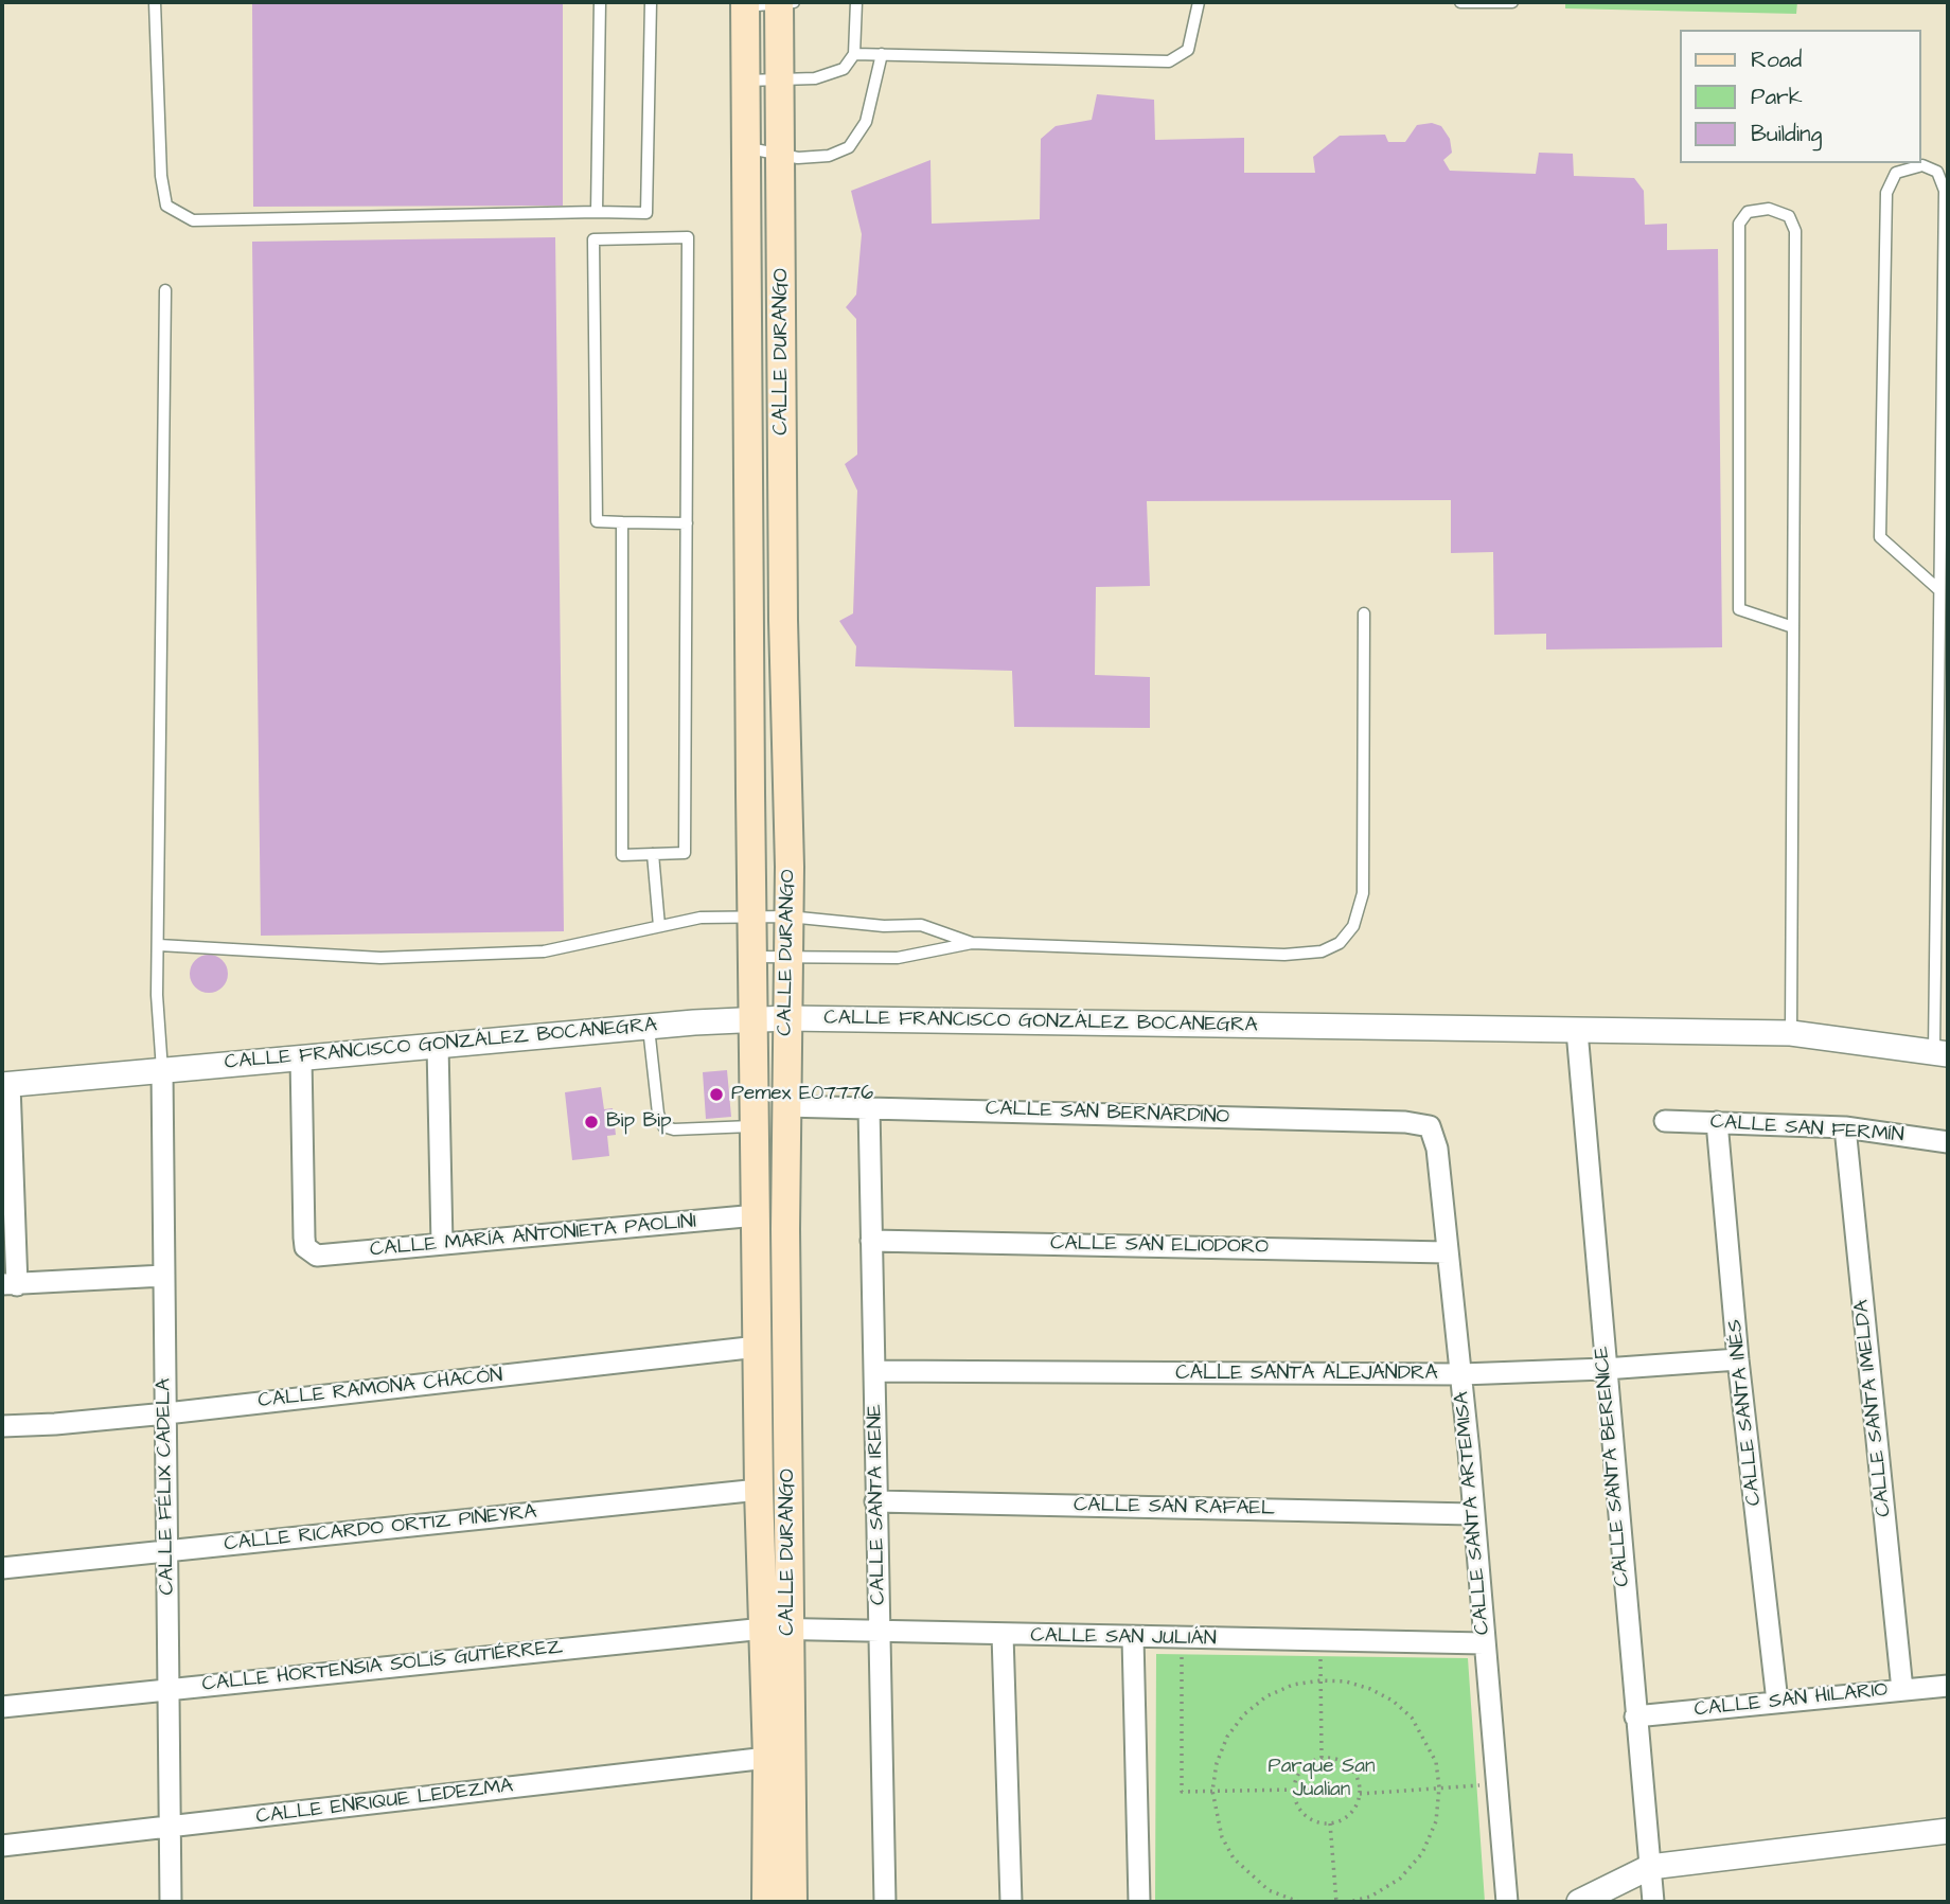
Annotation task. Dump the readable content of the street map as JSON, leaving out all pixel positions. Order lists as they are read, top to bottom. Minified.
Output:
{"streets":{"main road":["CALLE DURANGO"],"street":["CALLE FRANCISCO GONZÁLEZ BOCANEGRA","CALLE SAN BERNARDINO","CALLE SAN FERMÍN","CALLE MARÍA ANTONIETA PAOLINI","CALLE SAN ELIODORO","CALLE SANTA ALEJANDRA","CALLE RAMONA CHACÓN","CALLE SANTA IMELDA","CALLE SANTA INÉS","CALLE SANTA BERENICE","CALLE FÉLIX CADELA","CALLE SANTA IRENE","CALLE SAN RAFAEL","CALLE SANTA ARTEMISA","CALLE RICARDO ORTIZ PINEYRA","CALLE SAN JULIÁN","CALLE HORTENSIA SOLÍS GUTIÉRREZ","CALLE SAN HILARIO","CALLE ENRIQUE LEDEZMA"]},"crossings":[["CALLE DURANGO","CALLE FRANCISCO GONZÁLEZ BOCANEGRA"],["CALLE DURANGO","CALLE SAN BERNARDINO"],["CALLE DURANGO","CALLE MARÍA ANTONIETA PAOLINI"],["CALLE DURANGO","CALLE RAMONA CHACÓN"],["CALLE DURANGO","CALLE RICARDO ORTIZ PINEYRA"],["CALLE DURANGO","CALLE SAN JULIÁN"],["CALLE DURANGO","CALLE HORTENSIA SOLÍS GUTIÉRREZ"],["CALLE DURANGO","CALLE ENRIQUE LEDEZMA"],["CALLE FRANCISCO GONZÁLEZ BOCANEGRA","CALLE MARÍA ANTONIETA PAOLINI"],["CALLE FRANCISCO GONZÁLEZ BOCANEGRA","CALLE SANTA BERENICE"],["CALLE FRANCISCO GONZÁLEZ BOCANEGRA","CALLE FÉLIX CADELA"],["CALLE SAN BERNARDINO","CALLE SANTA IRENE"],["CALLE SAN BERNARDINO","CALLE SANTA ARTEMISA"],["CALLE SAN FERMÍN","CALLE SANTA IMELDA"],["CALLE SAN FERMÍN","CALLE SANTA INÉS"],["CALLE SAN ELIODORO","CALLE SANTA IRENE"],["CALLE SAN ELIODORO","CALLE SANTA ARTEMISA"],["CALLE SANTA ALEJANDRA","CALLE SANTA INÉS"],["CALLE SANTA ALEJANDRA","CALLE SANTA BERENICE"],["CALLE SANTA ALEJANDRA","CALLE SANTA IRENE"],["CALLE SANTA ALEJANDRA","CALLE SANTA ARTEMISA"],["CALLE RAMONA CHACÓN","CALLE FÉLIX CADELA"],["CALLE SANTA IMELDA","CALLE SAN HILARIO"],["CALLE SANTA INÉS","CALLE SAN HILARIO"],["CALLE SANTA BERENICE","CALLE SAN HILARIO"],["CALLE FÉLIX CADELA","CALLE RICARDO ORTIZ PINEYRA"],["CALLE FÉLIX CADELA","CALLE HORTENSIA SOLÍS GUTIÉRREZ"],["CALLE FÉLIX CADELA","CALLE ENRIQUE LEDEZMA"],["CALLE SANTA IRENE","CALLE SAN RAFAEL"],["CALLE SANTA IRENE","CALLE SAN JULIÁN"],["CALLE SAN RAFAEL","CALLE SANTA ARTEMISA"],["CALLE SANTA ARTEMISA","CALLE SAN JULIÁN"],["CALLE SAN JULIÁN","CALLE HORTENSIA SOLÍS GUTIÉRREZ"]],"parks":["Parque San Jualian"],"places":["Pemex E07776","Bip Bip"],"legend":["Road","Park","Building"]}
